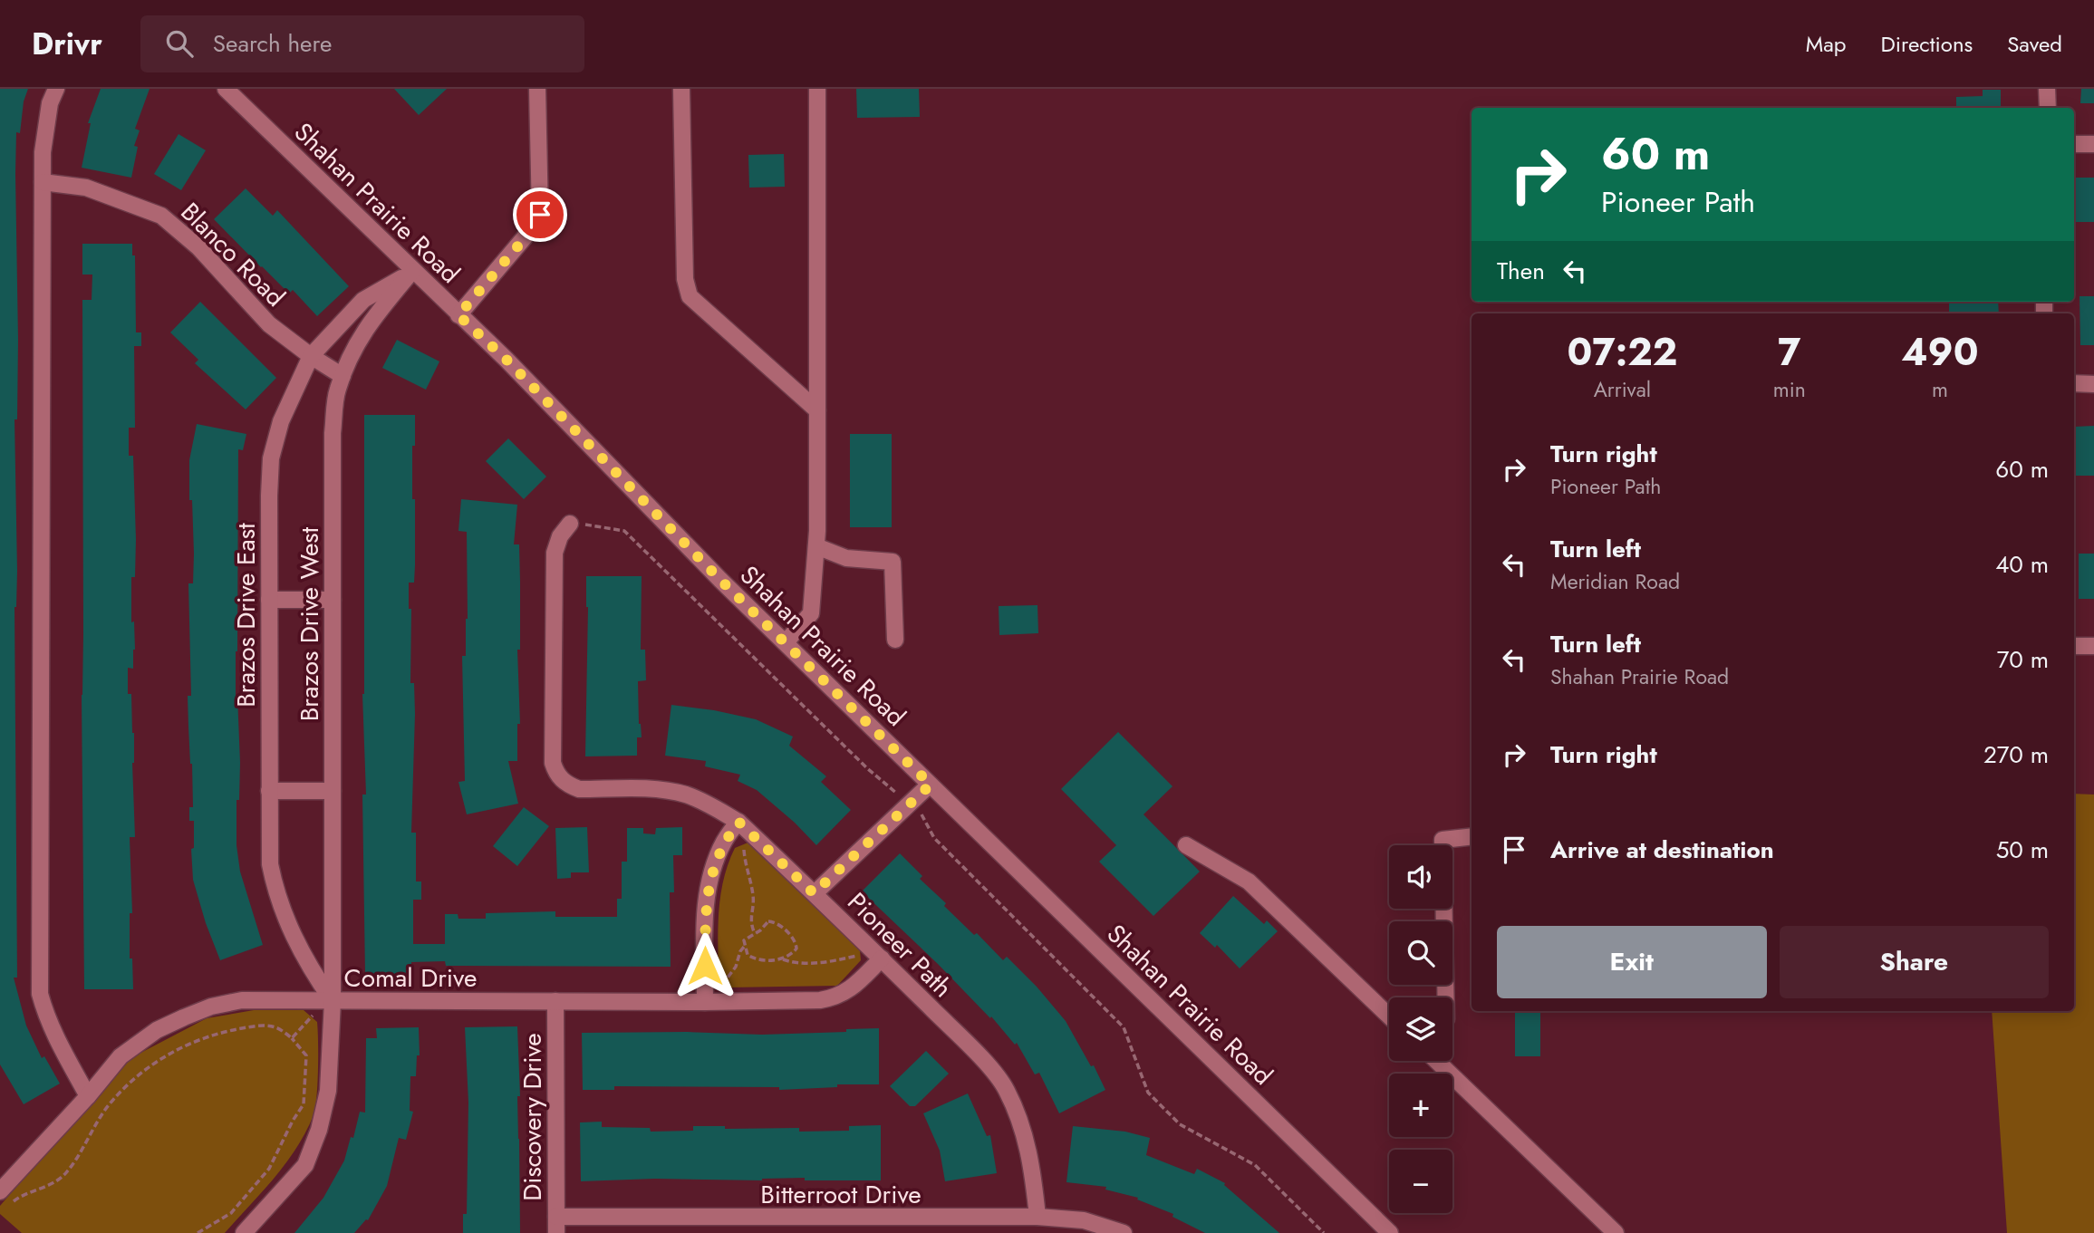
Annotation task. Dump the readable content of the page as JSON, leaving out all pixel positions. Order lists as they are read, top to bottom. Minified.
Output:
{"streets":{"street":["Shahan Prairie Road","Blanco Road","Brazos Drive East","Brazos Drive West","Pioneer Path","Comal Drive","Discovery Drive","Bitterroot Drive"]},"crossings":[["Shahan Prairie Road","Brazos Drive East"],["Shahan Prairie Road","Brazos Drive West"],["Blanco Road","Brazos Drive East"],["Blanco Road","Brazos Drive West"],["Brazos Drive East","Brazos Drive West"],["Brazos Drive East","Comal Drive"],["Brazos Drive West","Comal Drive"],["Pioneer Path","Comal Drive"],["Pioneer Path","Bitterroot Drive"],["Comal Drive","Discovery Drive"],["Discovery Drive","Bitterroot Drive"]],"page":{"header":"Drivr","search":"Search here","nav":["Map","Directions","Saved"],"turn":["60 m","Pioneer Path"],"then":"Then","eta":["07:22","Arrival","7","min","490","m"],"list":[{"name":"Turn right","note":"Pioneer Path","value":"60 m"},{"name":"Turn left","note":"Meridian Road","value":"40 m"},{"name":"Turn left","note":"Shahan Prairie Road","value":"70 m"},{"name":"Turn right","value":"270 m"},{"name":"Arrive at destination","value":"50 m"}],"map_buttons":["+","−"],"buttons":["Exit","Share"]}}
